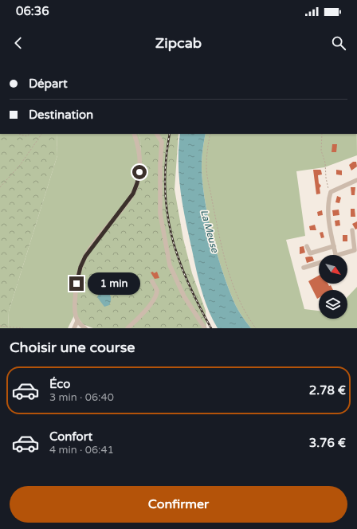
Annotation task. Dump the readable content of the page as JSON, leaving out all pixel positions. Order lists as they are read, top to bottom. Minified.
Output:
{"water":["La Meuse"],"north":"bottom right","page":{"status":"06:36","header":"Zipcab","banner":["Départ","Destination"],"bubble":"1 min","heading":"Choisir une course","list":[{"name":"Éco","note":"3 min · 06:40","value":"2.78 €"},{"name":"Confort","note":"4 min · 06:41","value":"3.76 €"}],"buttons":"Confirmer"}}
